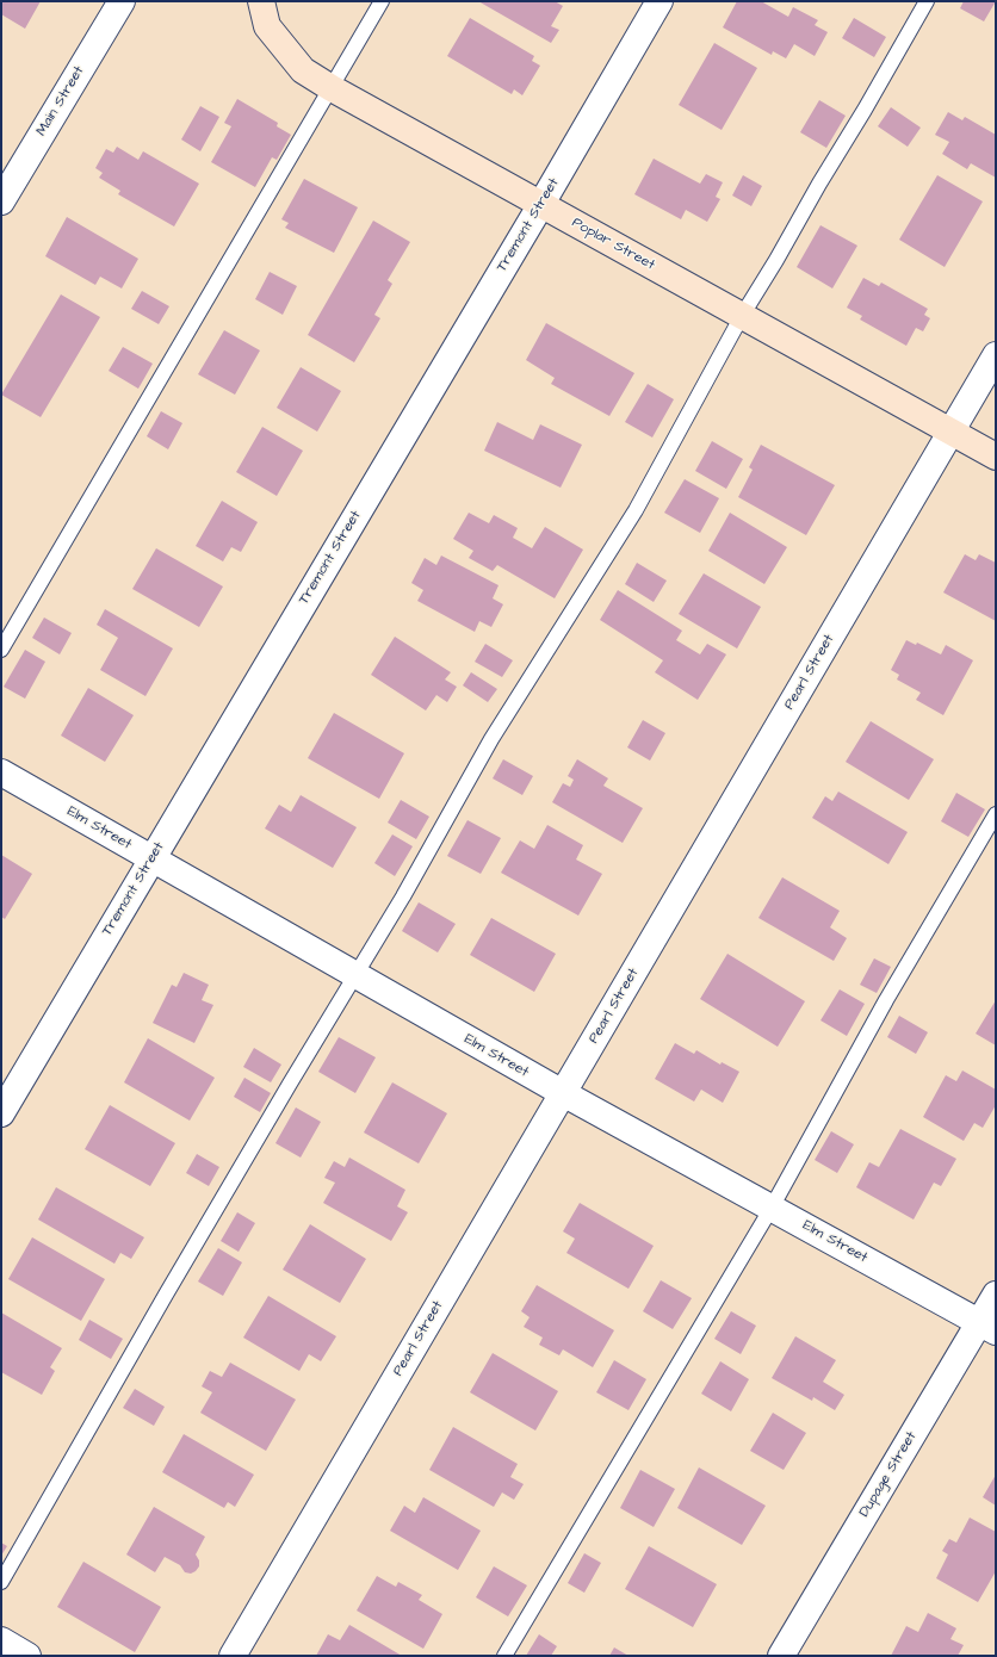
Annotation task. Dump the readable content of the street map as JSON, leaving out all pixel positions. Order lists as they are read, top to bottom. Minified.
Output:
{"streets":{"street":["Main Street","Tremont Street","Poplar Street","Pearl Street","Elm Street","Dupage Street"]},"crossings":[["Tremont Street","Poplar Street"],["Tremont Street","Elm Street"],["Poplar Street","Pearl Street"],["Pearl Street","Elm Street"],["Elm Street","Dupage Street"]]}
